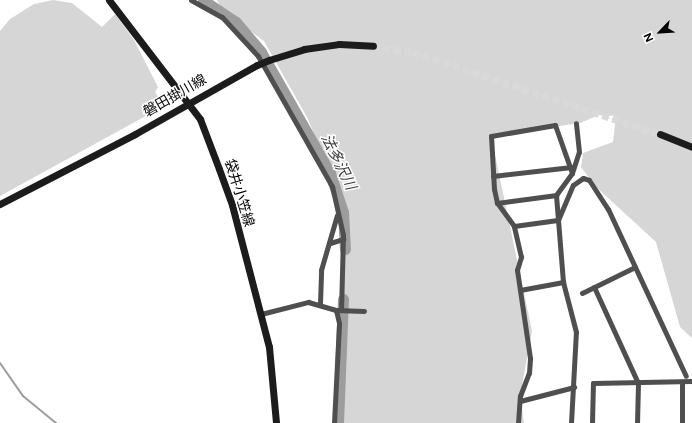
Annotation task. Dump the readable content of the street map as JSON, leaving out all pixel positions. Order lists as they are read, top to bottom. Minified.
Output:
{"streets":{"main road":["磐田掛川線","袋井小笠線"]},"crossings":[["磐田掛川線","袋井小笠線"]],"water":["法多沢川"],"north":"bottom left"}
